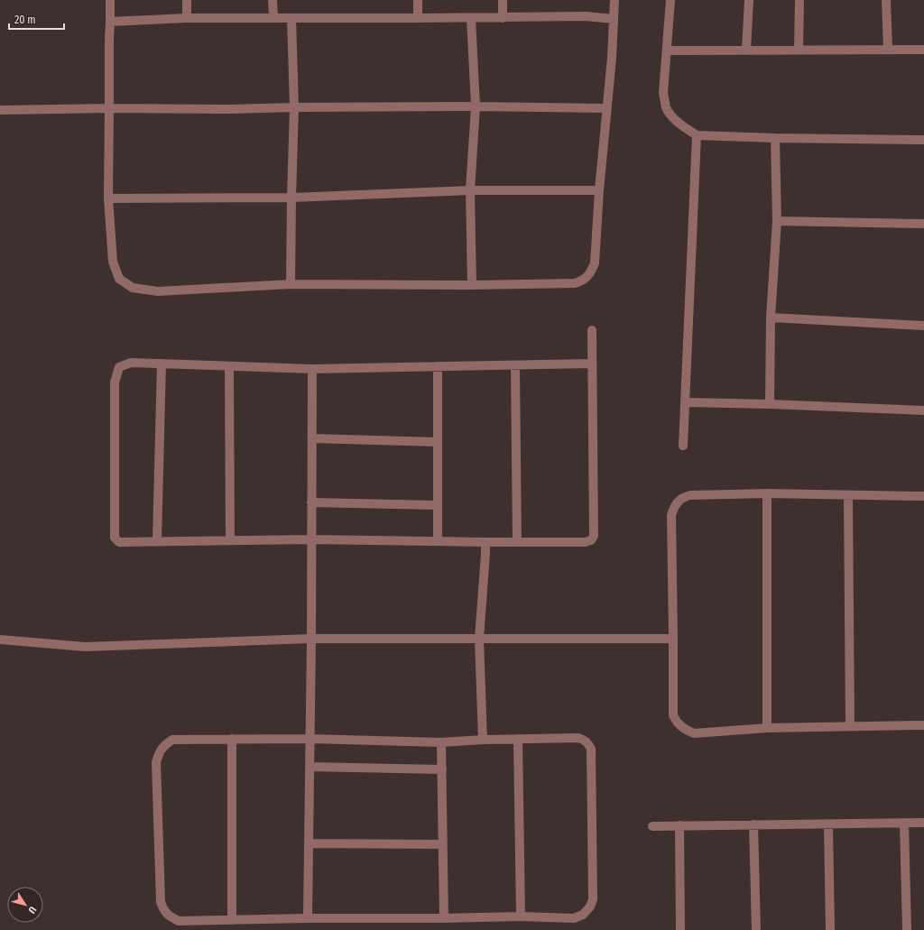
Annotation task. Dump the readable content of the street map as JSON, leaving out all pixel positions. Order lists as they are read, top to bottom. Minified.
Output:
{"scale_bar":"20 m","north":"bottom right"}
